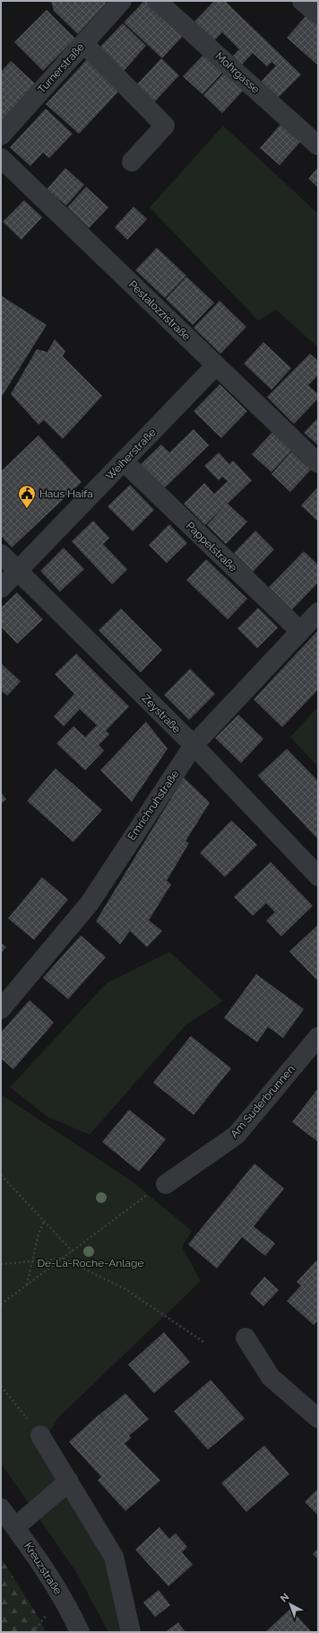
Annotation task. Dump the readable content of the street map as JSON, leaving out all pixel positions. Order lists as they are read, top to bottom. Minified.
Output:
{"streets":{"street":["Turnerstraße","Mohrgasse","Pestalozzistraße","Weiherstraße","Pappelstraße","Zeystraße","Emrichruhstraße","Am Suderbrunnen","Kreuzstraße"]},"crossings":[["Pestalozzistraße","Weiherstraße"],["Weiherstraße","Pappelstraße"],["Weiherstraße","Zeystraße"],["Pappelstraße","Emrichruhstraße"],["Zeystraße","Emrichruhstraße"]],"parks":["De-La-Roche-Anlage"],"places":{"public building":["Haus Haifa"]},"north":"top left"}
